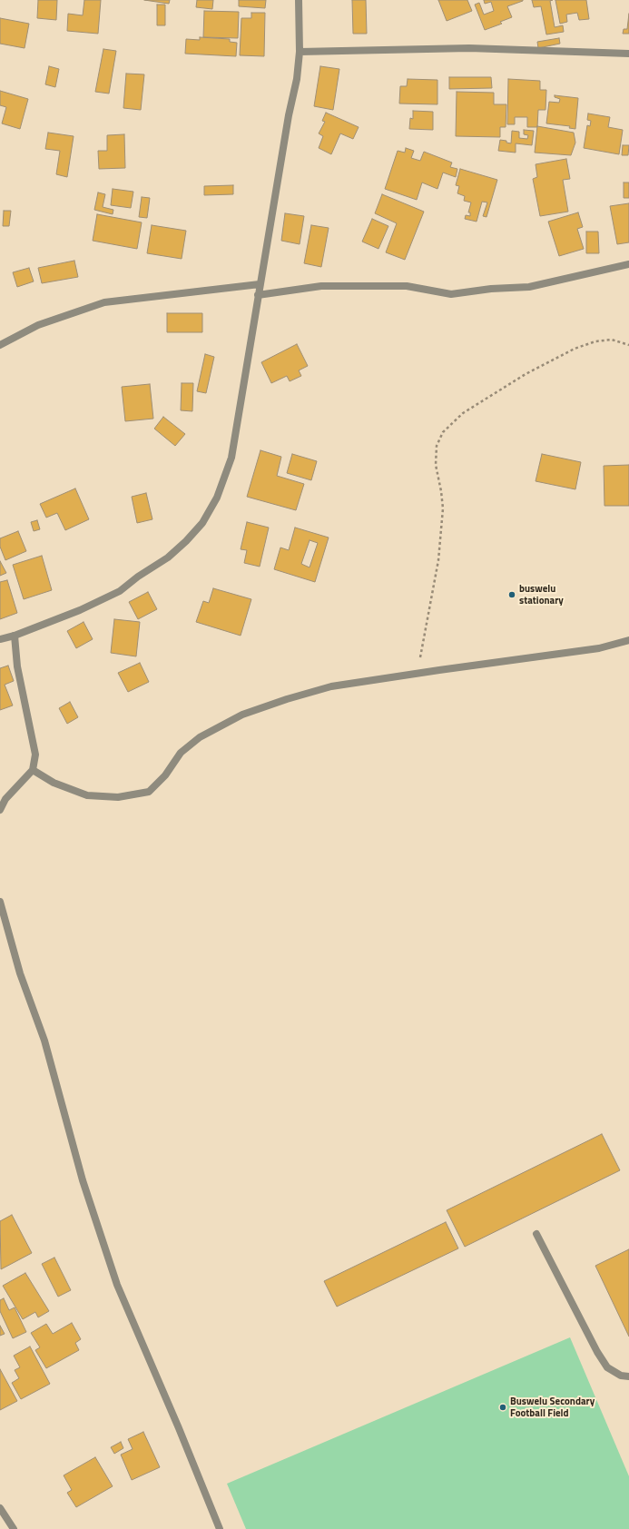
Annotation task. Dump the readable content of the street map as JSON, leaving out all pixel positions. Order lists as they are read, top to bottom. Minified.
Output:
{"places":["buswelu stationary","Buswelu Secondary Football Field"]}
